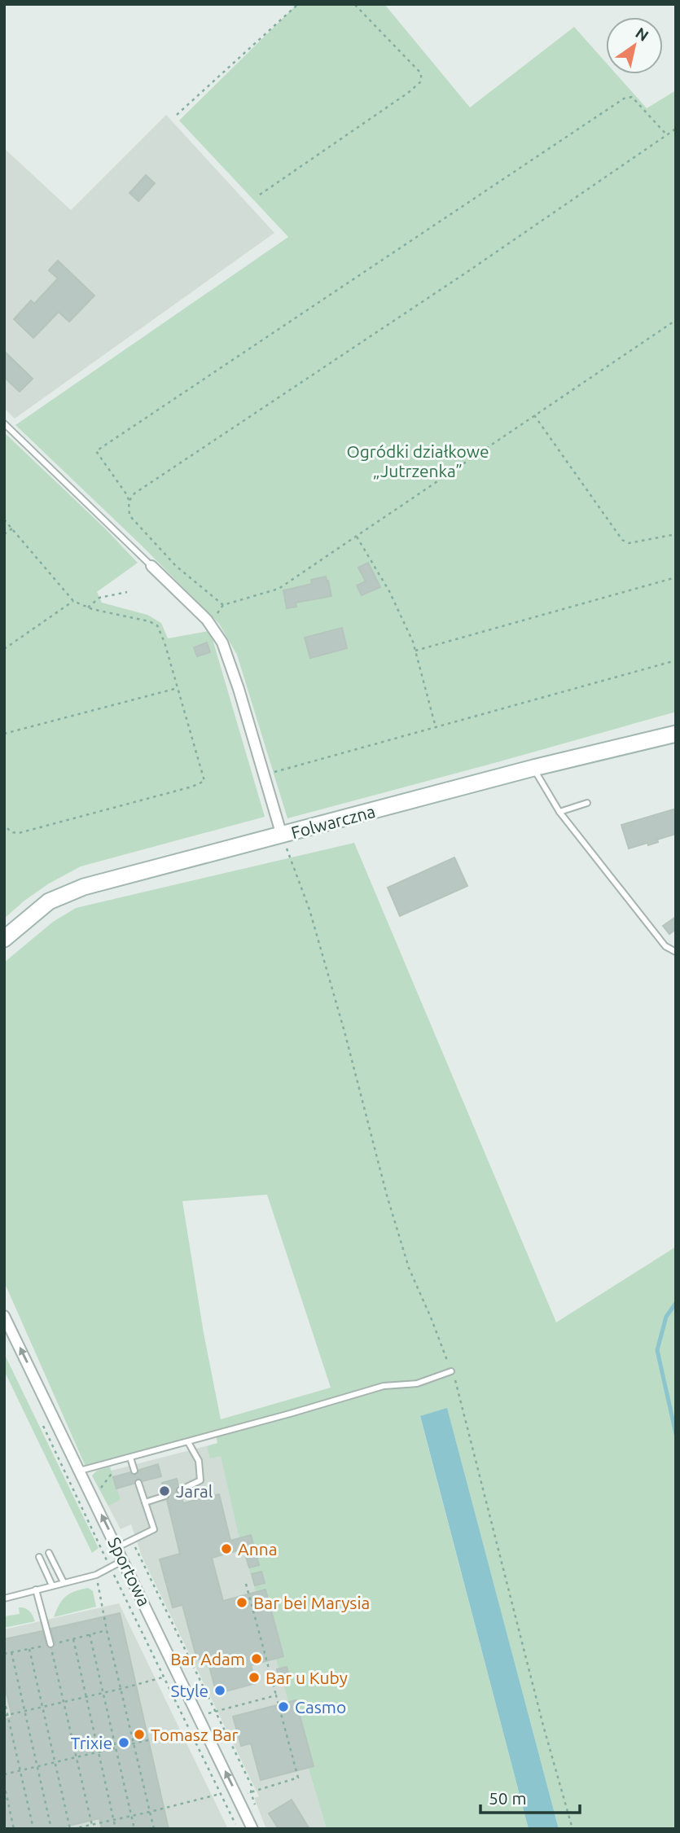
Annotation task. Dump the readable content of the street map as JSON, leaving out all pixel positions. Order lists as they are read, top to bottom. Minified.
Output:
{"streets":{"street":["Folwarczna","Sportowa"]},"one_way":["Sportowa"],"parks":["Ogródki działkowe „Jutrzenka”"],"places":["Jaral","Anna","Bar bei Marysia","Bar Adam","Bar u Kuby","Style","Casmo","Tomasz Bar","Trixie"],"scale_bar":"50 m","north":"top right"}
